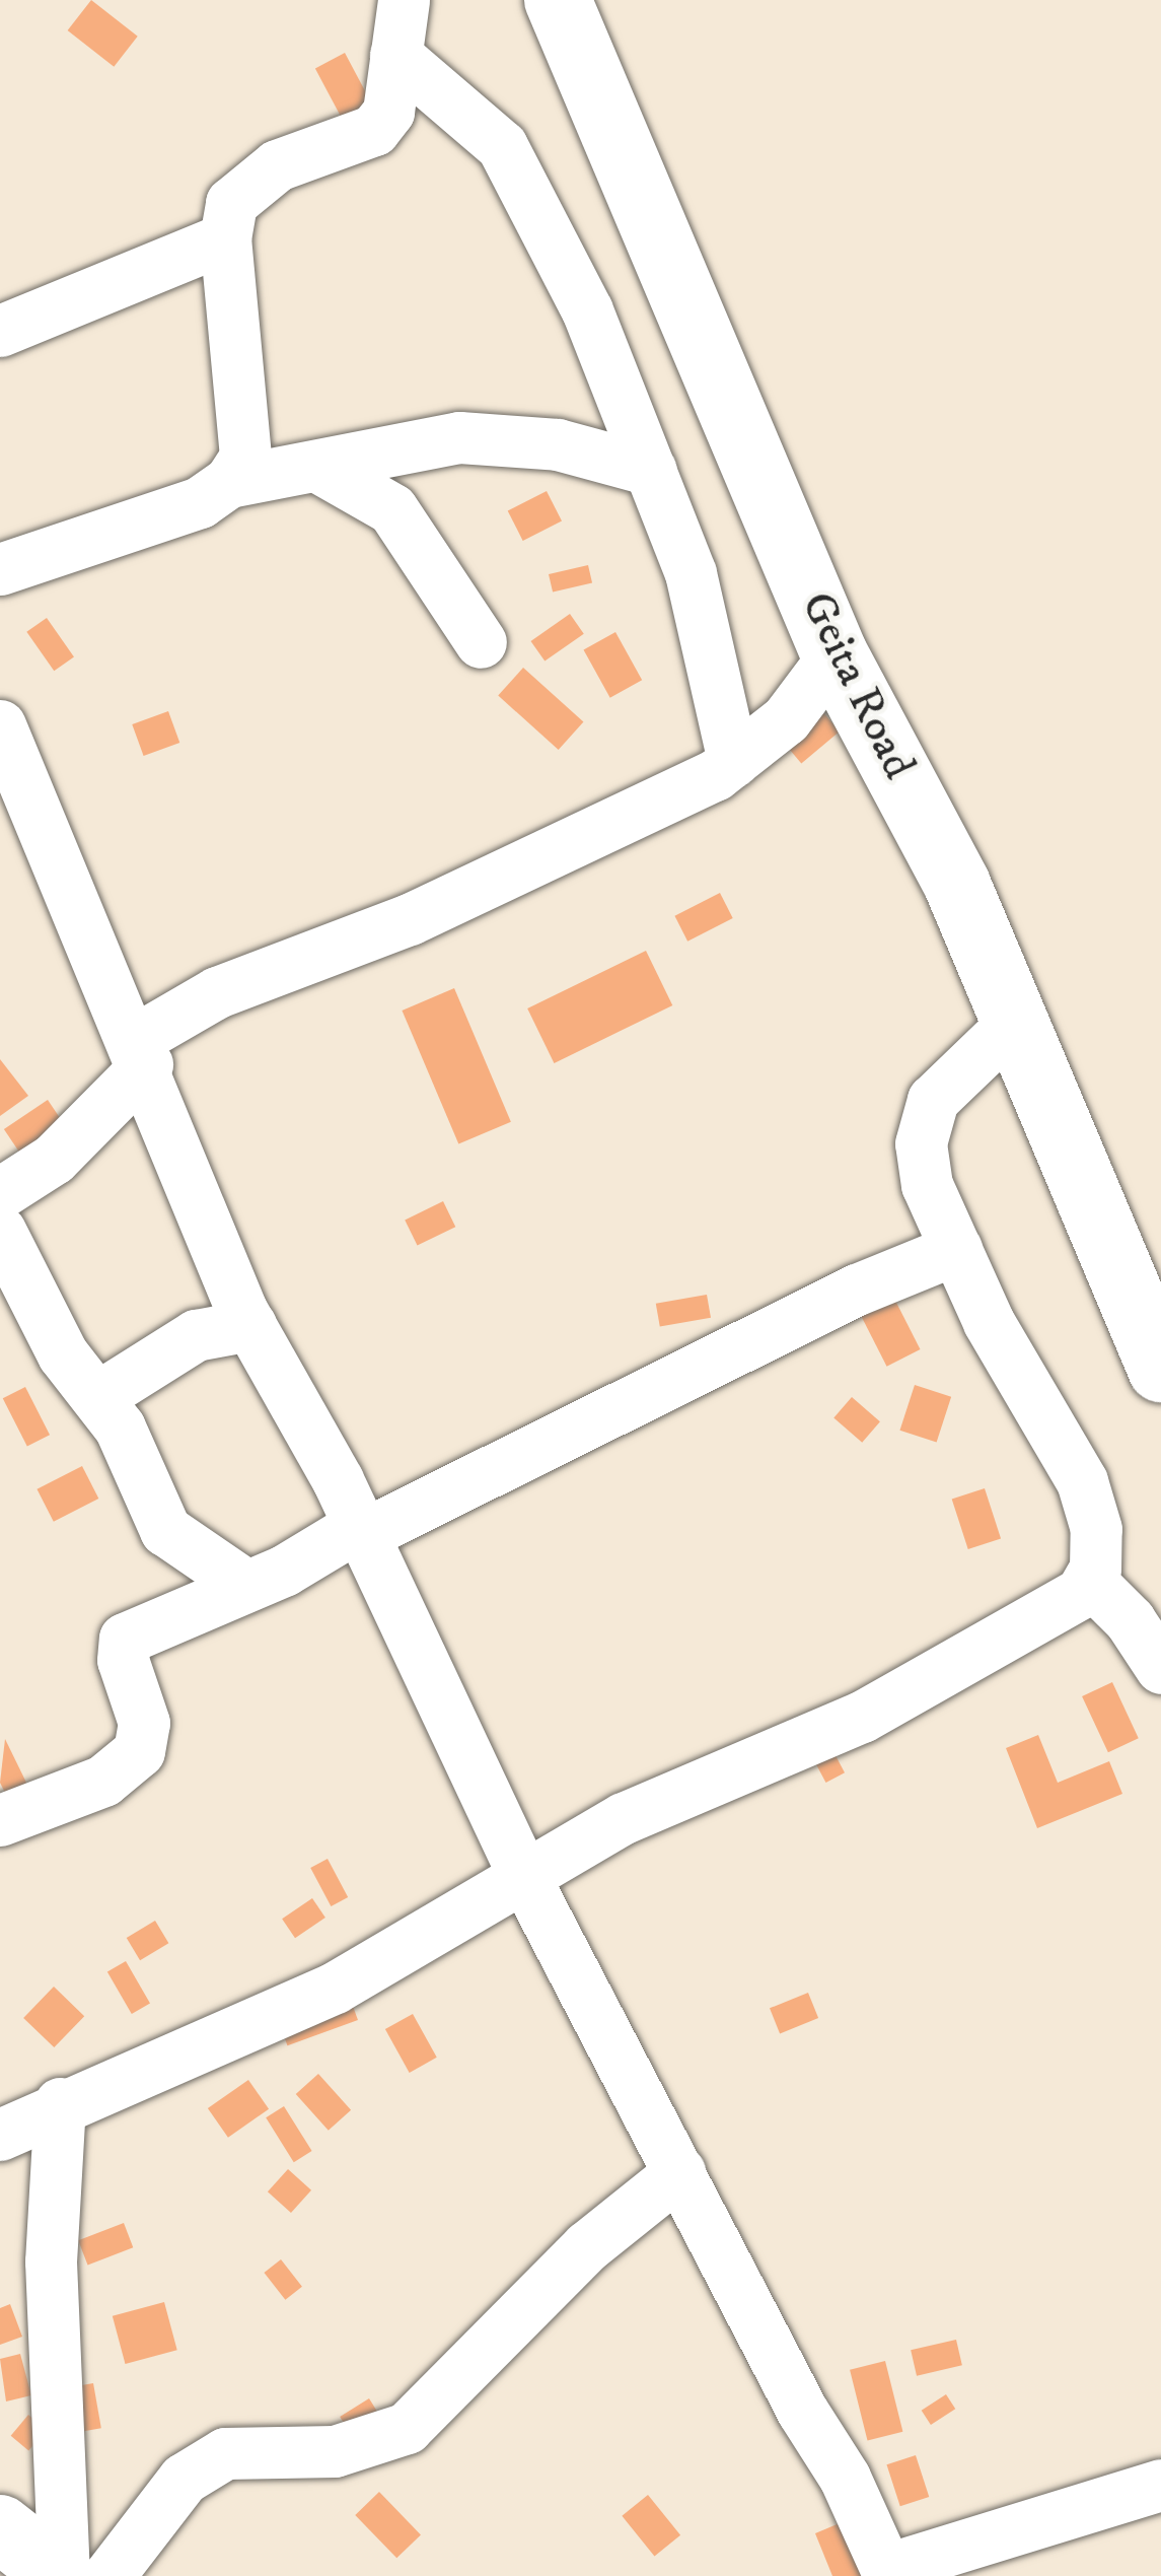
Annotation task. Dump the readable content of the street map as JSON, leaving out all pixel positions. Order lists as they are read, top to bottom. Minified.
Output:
{"streets":{"main road":["Geita Road"]}}
